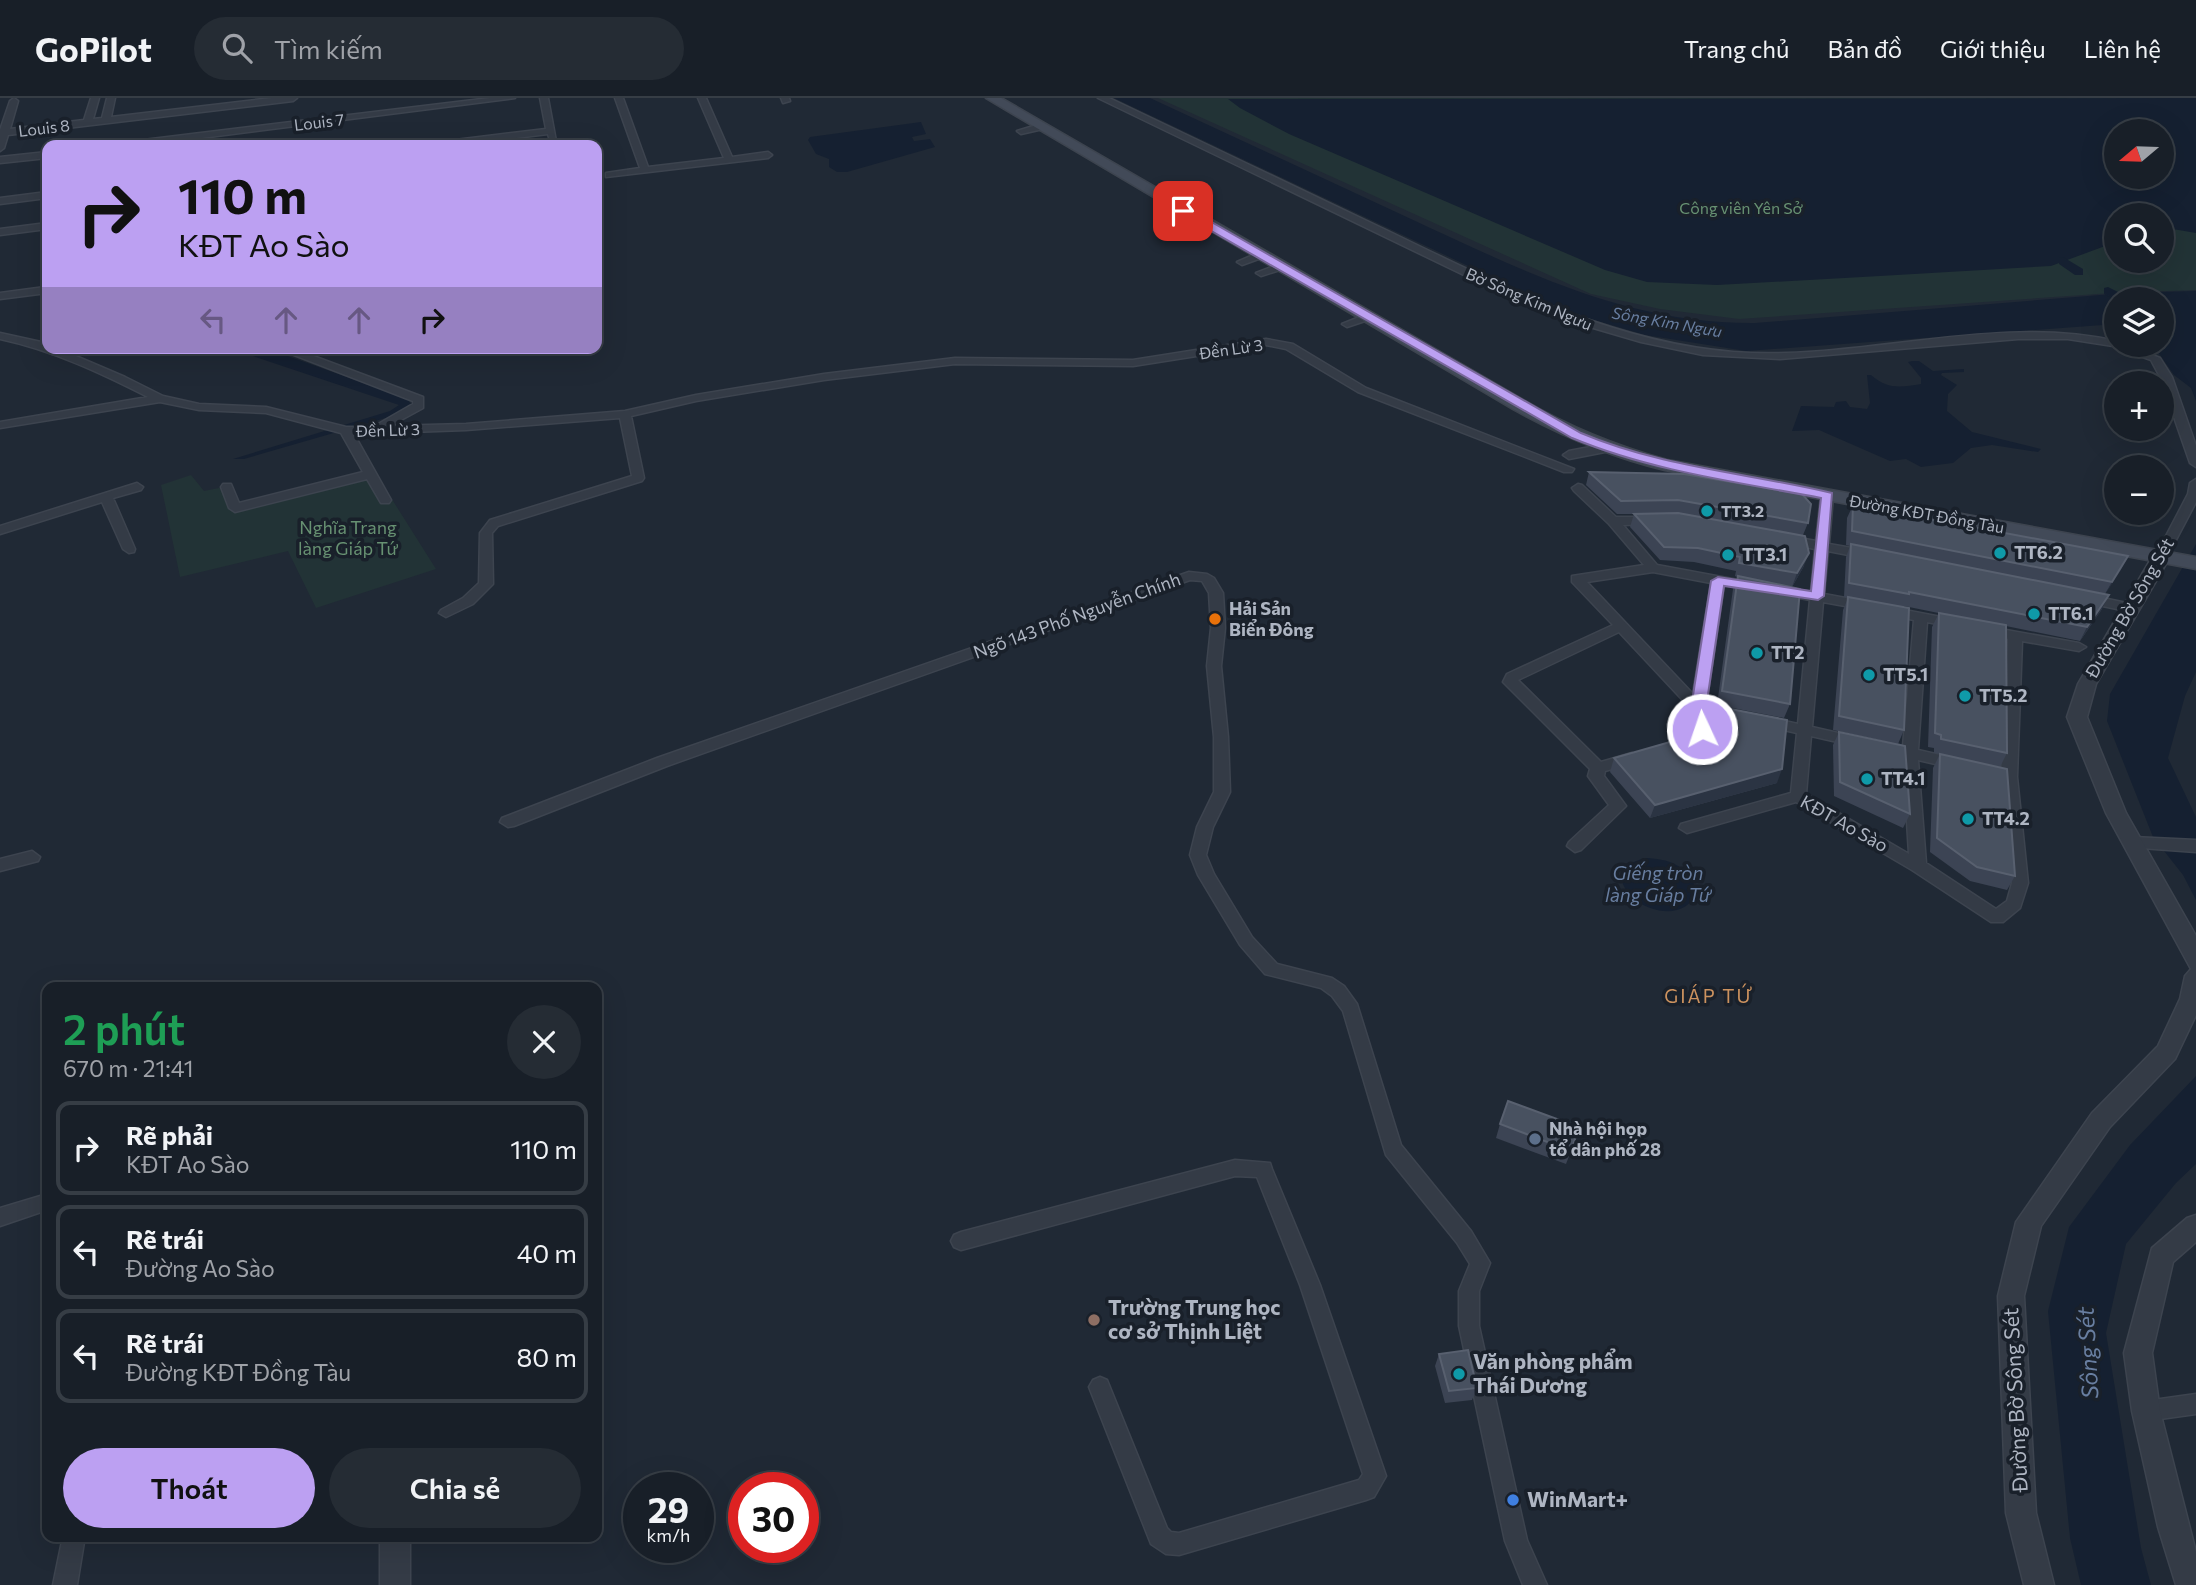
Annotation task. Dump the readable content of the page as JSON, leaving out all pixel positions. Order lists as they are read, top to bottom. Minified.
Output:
{"streets":{"main road":["Đường KĐT Đồng Tàu"],"street":["Louis 7","Louis 8","Bờ Sông Kim Ngưu","Đền Lừ 3","Đường Bờ Sông Sét","Ngõ 143 Phố Nguyễn Chính","KĐT Ao Sào"]},"crossings":[["Đường KĐT Đồng Tàu","Đường Bờ Sông Sét"]],"districts":["GIÁP TỨ"],"water":["Sông Kim Ngưu","Giếng tròn làng Giáp Tứ","Sông Sét"],"parks":["Công viên Yên Sở","Nghĩa Trang làng Giáp Tứ"],"places":["TT3.2","TT6.2","TT3.1","TT6.1","Hải Sản Biển Đông","TT2","TT5.1","TT5.2","TT4.1","TT4.2","Nhà hội họp tổ dân phố 28","Trường Trung học cơ sở Thịnh Liệt","Văn phòng phẩm Thái Dương","WinMart+"],"north":"left","page":{"header":"GoPilot","search":"Tìm kiếm","nav":["Trang chủ","Bản đồ","Giới thiệu","Liên hệ"],"map_buttons":["+","−"],"turn":["110 m","KĐT Ao Sào"],"heading":["2 phút","670 m · 21:41"],"list":[{"name":"Rẽ phải","note":"KĐT Ao Sào","value":"110 m"},{"name":"Rẽ trái","note":"Đường Ao Sào","value":"40 m"},{"name":"Rẽ trái","note":"Đường KĐT Đồng Tàu","value":"80 m"}],"buttons":["Thoát","Chia sẻ"],"speed":"29 km/h","limit":"30"}}
